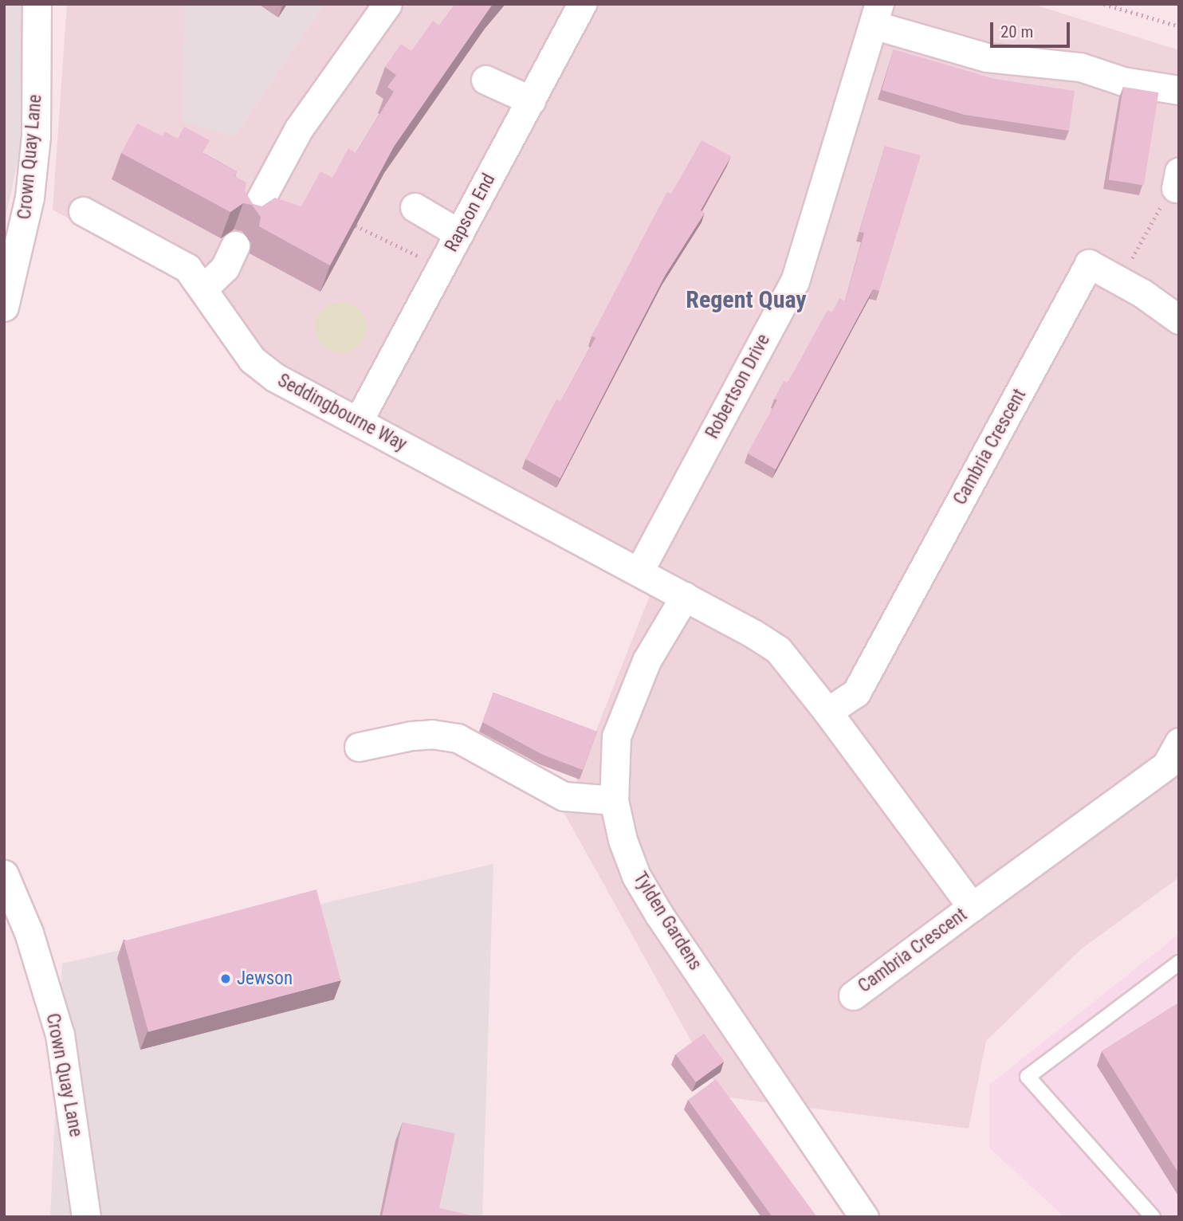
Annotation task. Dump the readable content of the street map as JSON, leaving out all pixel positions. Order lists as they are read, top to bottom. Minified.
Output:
{"streets":{"street":["Crown Quay Lane","Rapson End","Robertson Drive","Seddingbourne Way","Cambria Crescent","Tylden Gardens"]},"crossings":[["Rapson End","Seddingbourne Way"],["Robertson Drive","Seddingbourne Way"],["Robertson Drive","Cambria Crescent"],["Seddingbourne Way","Cambria Crescent"],["Cambria Crescent","Tylden Gardens"]],"districts":["Regent Quay"],"places":["Jewson"],"scale_bar":"20 m"}
